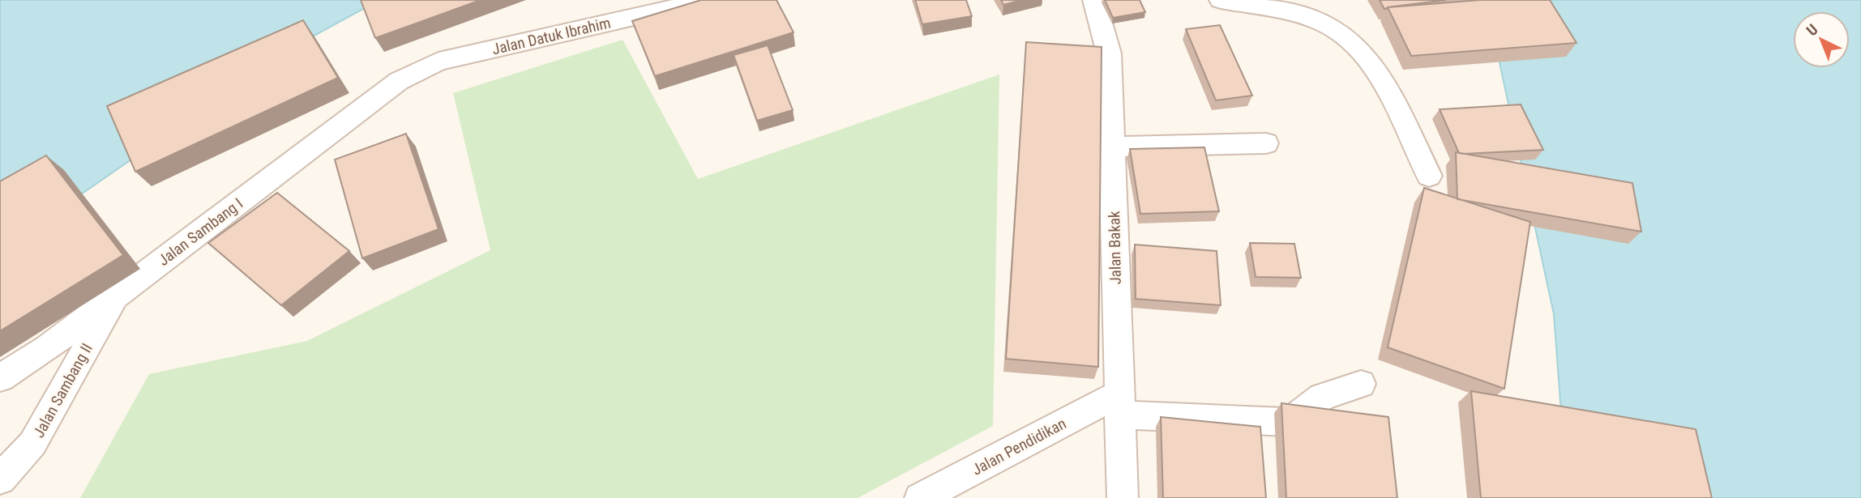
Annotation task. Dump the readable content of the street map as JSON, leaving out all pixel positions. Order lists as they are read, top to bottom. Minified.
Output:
{"streets":{"street":["Jalan Datuk Ibrahim","Jalan Sambang I","Jalan Bakak","Jalan Sambang II","Jalan Pendidikan"]},"crossings":[["Jalan Datuk Ibrahim","Jalan Sambang I"],["Jalan Sambang I","Jalan Sambang II"],["Jalan Bakak","Jalan Pendidikan"]],"north":"top left"}
